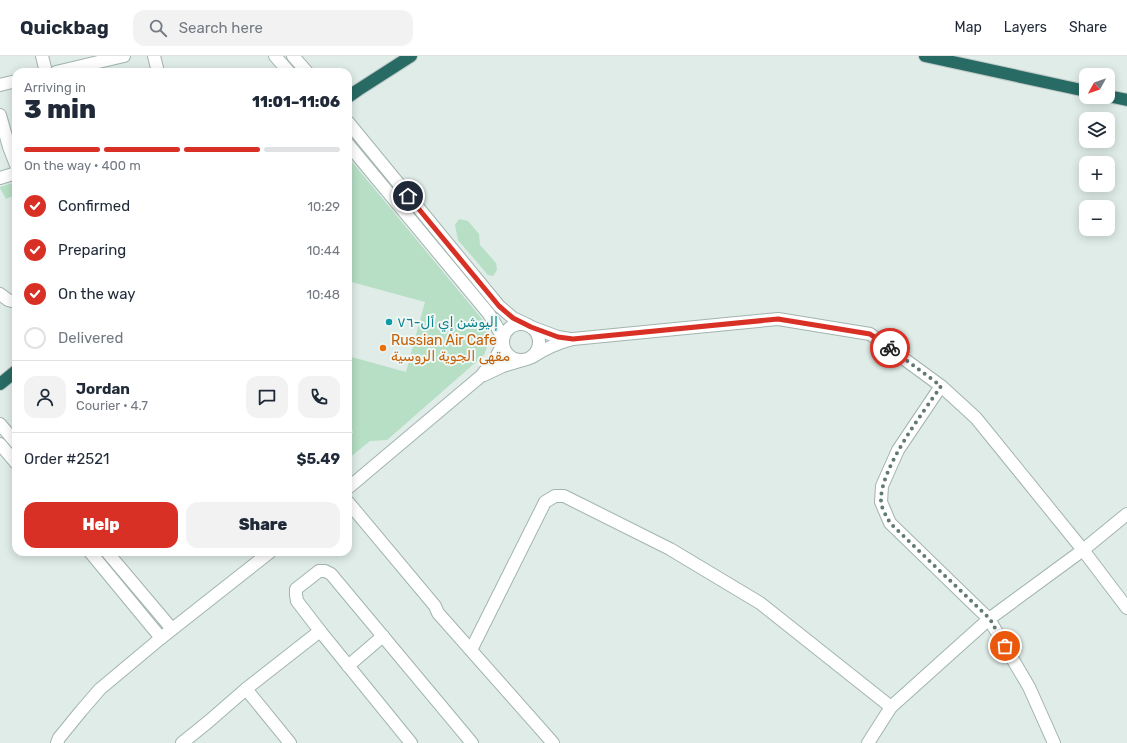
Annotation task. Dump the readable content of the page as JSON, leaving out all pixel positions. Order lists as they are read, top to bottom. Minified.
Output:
{"places":["إليوشن إي أل-٧٦","Russian Air Cafe مقهى الجوية الروسية"],"north":"bottom left","page":{"header":"Quickbag","search":"Search here","nav":["Map","Layers","Share"],"map_buttons":["+","−"],"heading":["3 min","Arriving in","11:01–11:06"],"panel":["Jordan","Courier · 4.7","Order #2521","$5.49"],"bar":"On the way · 400 m","list":[["Confirmed","10:29"],["Preparing","10:44"],["On the way","10:48"],"Delivered"],"buttons":["Help","Share"]}}
